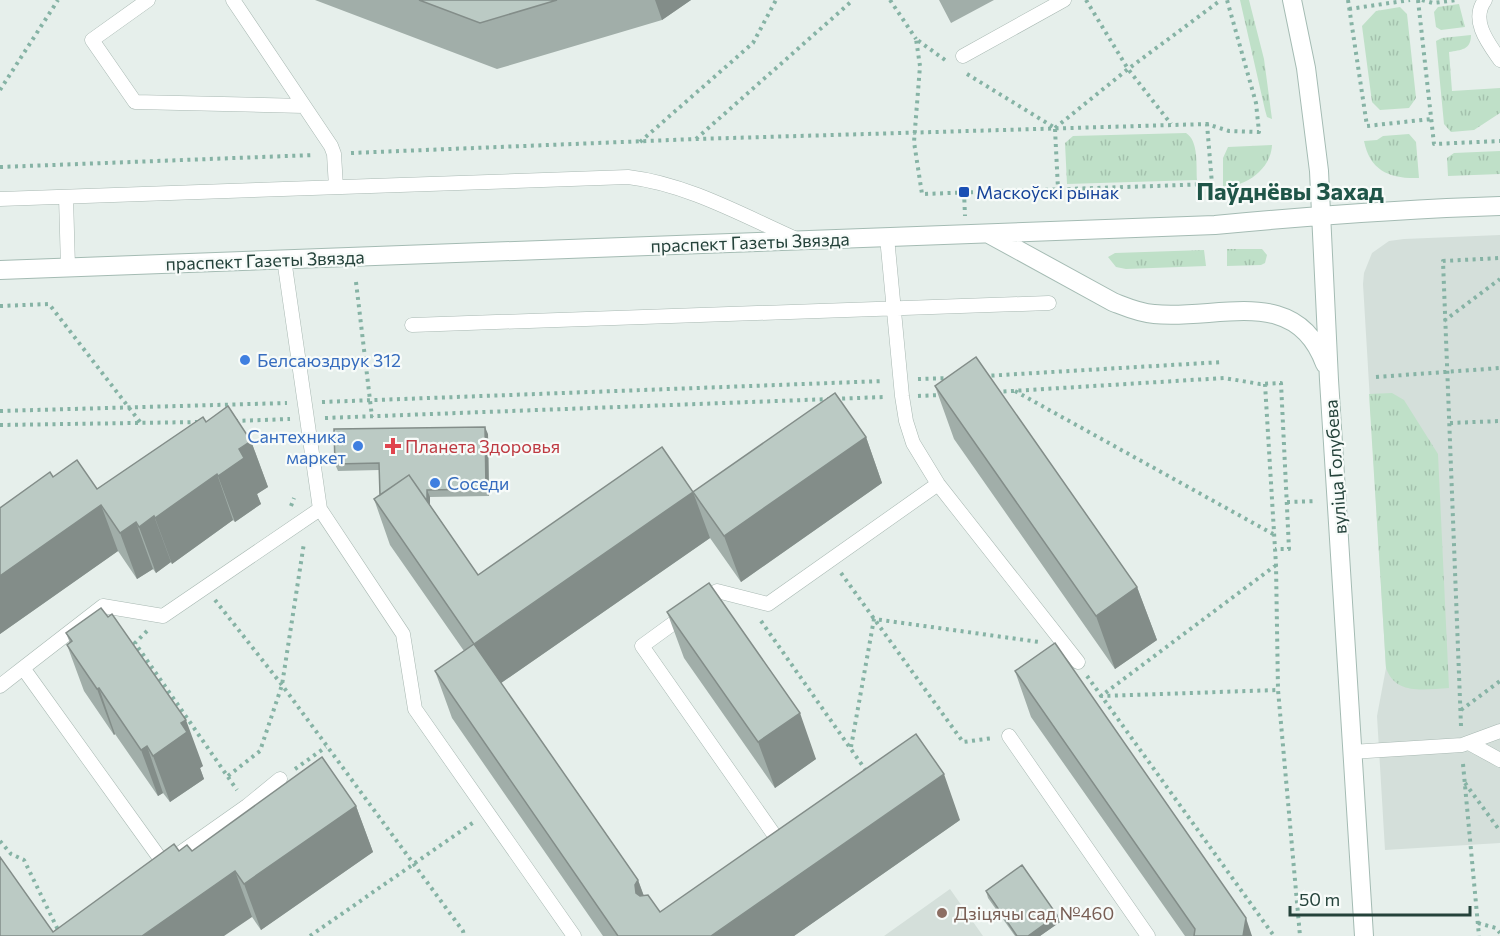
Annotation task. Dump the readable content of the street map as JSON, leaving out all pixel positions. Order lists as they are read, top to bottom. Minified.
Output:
{"streets":{"main road":["праспект Газеты Звязда","вуліца Голубева"]},"crossings":[["праспект Газеты Звязда","вуліца Голубева"]],"districts":["Паўднёвы Захад"],"places":{"transit":["Маскоўскі рынак"],"other":["Белсаюздрук 312","Сантехника маркет","Соседи","Дзіцячы сад №460"],"health":["Планета Здоровья"]},"scale_bar":"50 m"}
